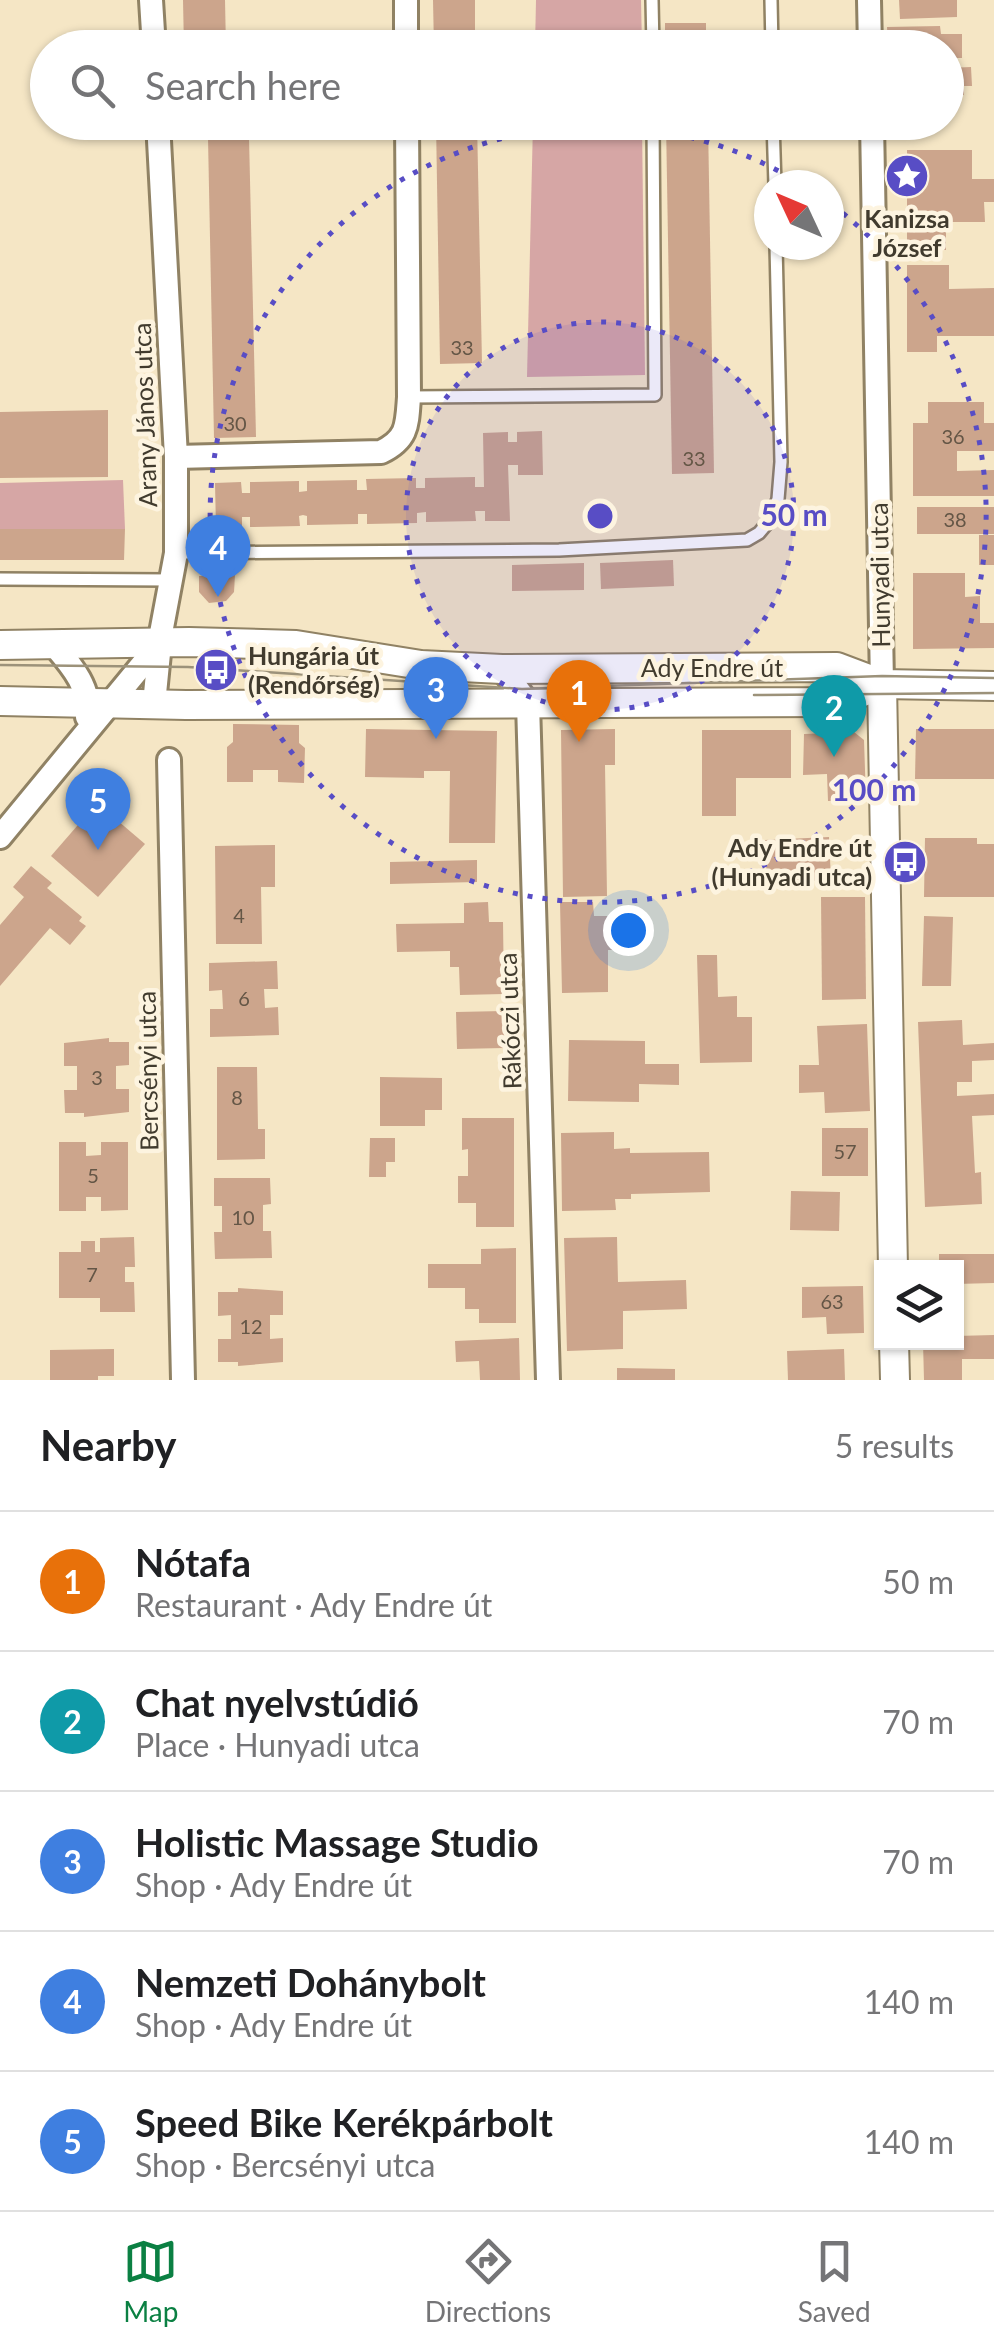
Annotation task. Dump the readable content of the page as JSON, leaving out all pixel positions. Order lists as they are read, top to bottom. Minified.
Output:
{"streets":{"street":["Arany János utca","Hunyadi utca","Ady Endre út","Rákóczi utca","Bercsényi utca"]},"crossings":[["Arany János utca","Ady Endre út"],["Hunyadi utca","Ady Endre út"],["Ady Endre út","Rákóczi utca"]],"places":{"place":["Kanizsa József"],"bus stop":["Hungária út (Rendőrség)","Ady Endre út (Hunyadi utca)"]},"house_numbers":["33","30","36","33","38","4","6","3","8","57","5","10","7","63","12"],"north":"top left","page":{"search":"Search here","pins":["4","3","1","2","5"],"heading":["Nearby","5 results"],"list":[{"mark":"1","name":"Nótafa","note":"Restaurant · Ady Endre út","value":"50 m"},{"mark":"2","name":"Chat nyelvstúdió","note":"Place · Hunyadi utca","value":"70 m"},{"mark":"3","name":"Holistic Massage Studio","note":"Shop · Ady Endre út","value":"70 m"},{"mark":"4","name":"Nemzeti Dohánybolt","note":"Shop · Ady Endre út","value":"140 m"},{"mark":"5","name":"Speed Bike Kerékpárbolt","note":"Shop · Bercsényi utca","value":"140 m"}],"nav":["Map","Directions","Saved"]},"rings":["50 m","100 m"]}
